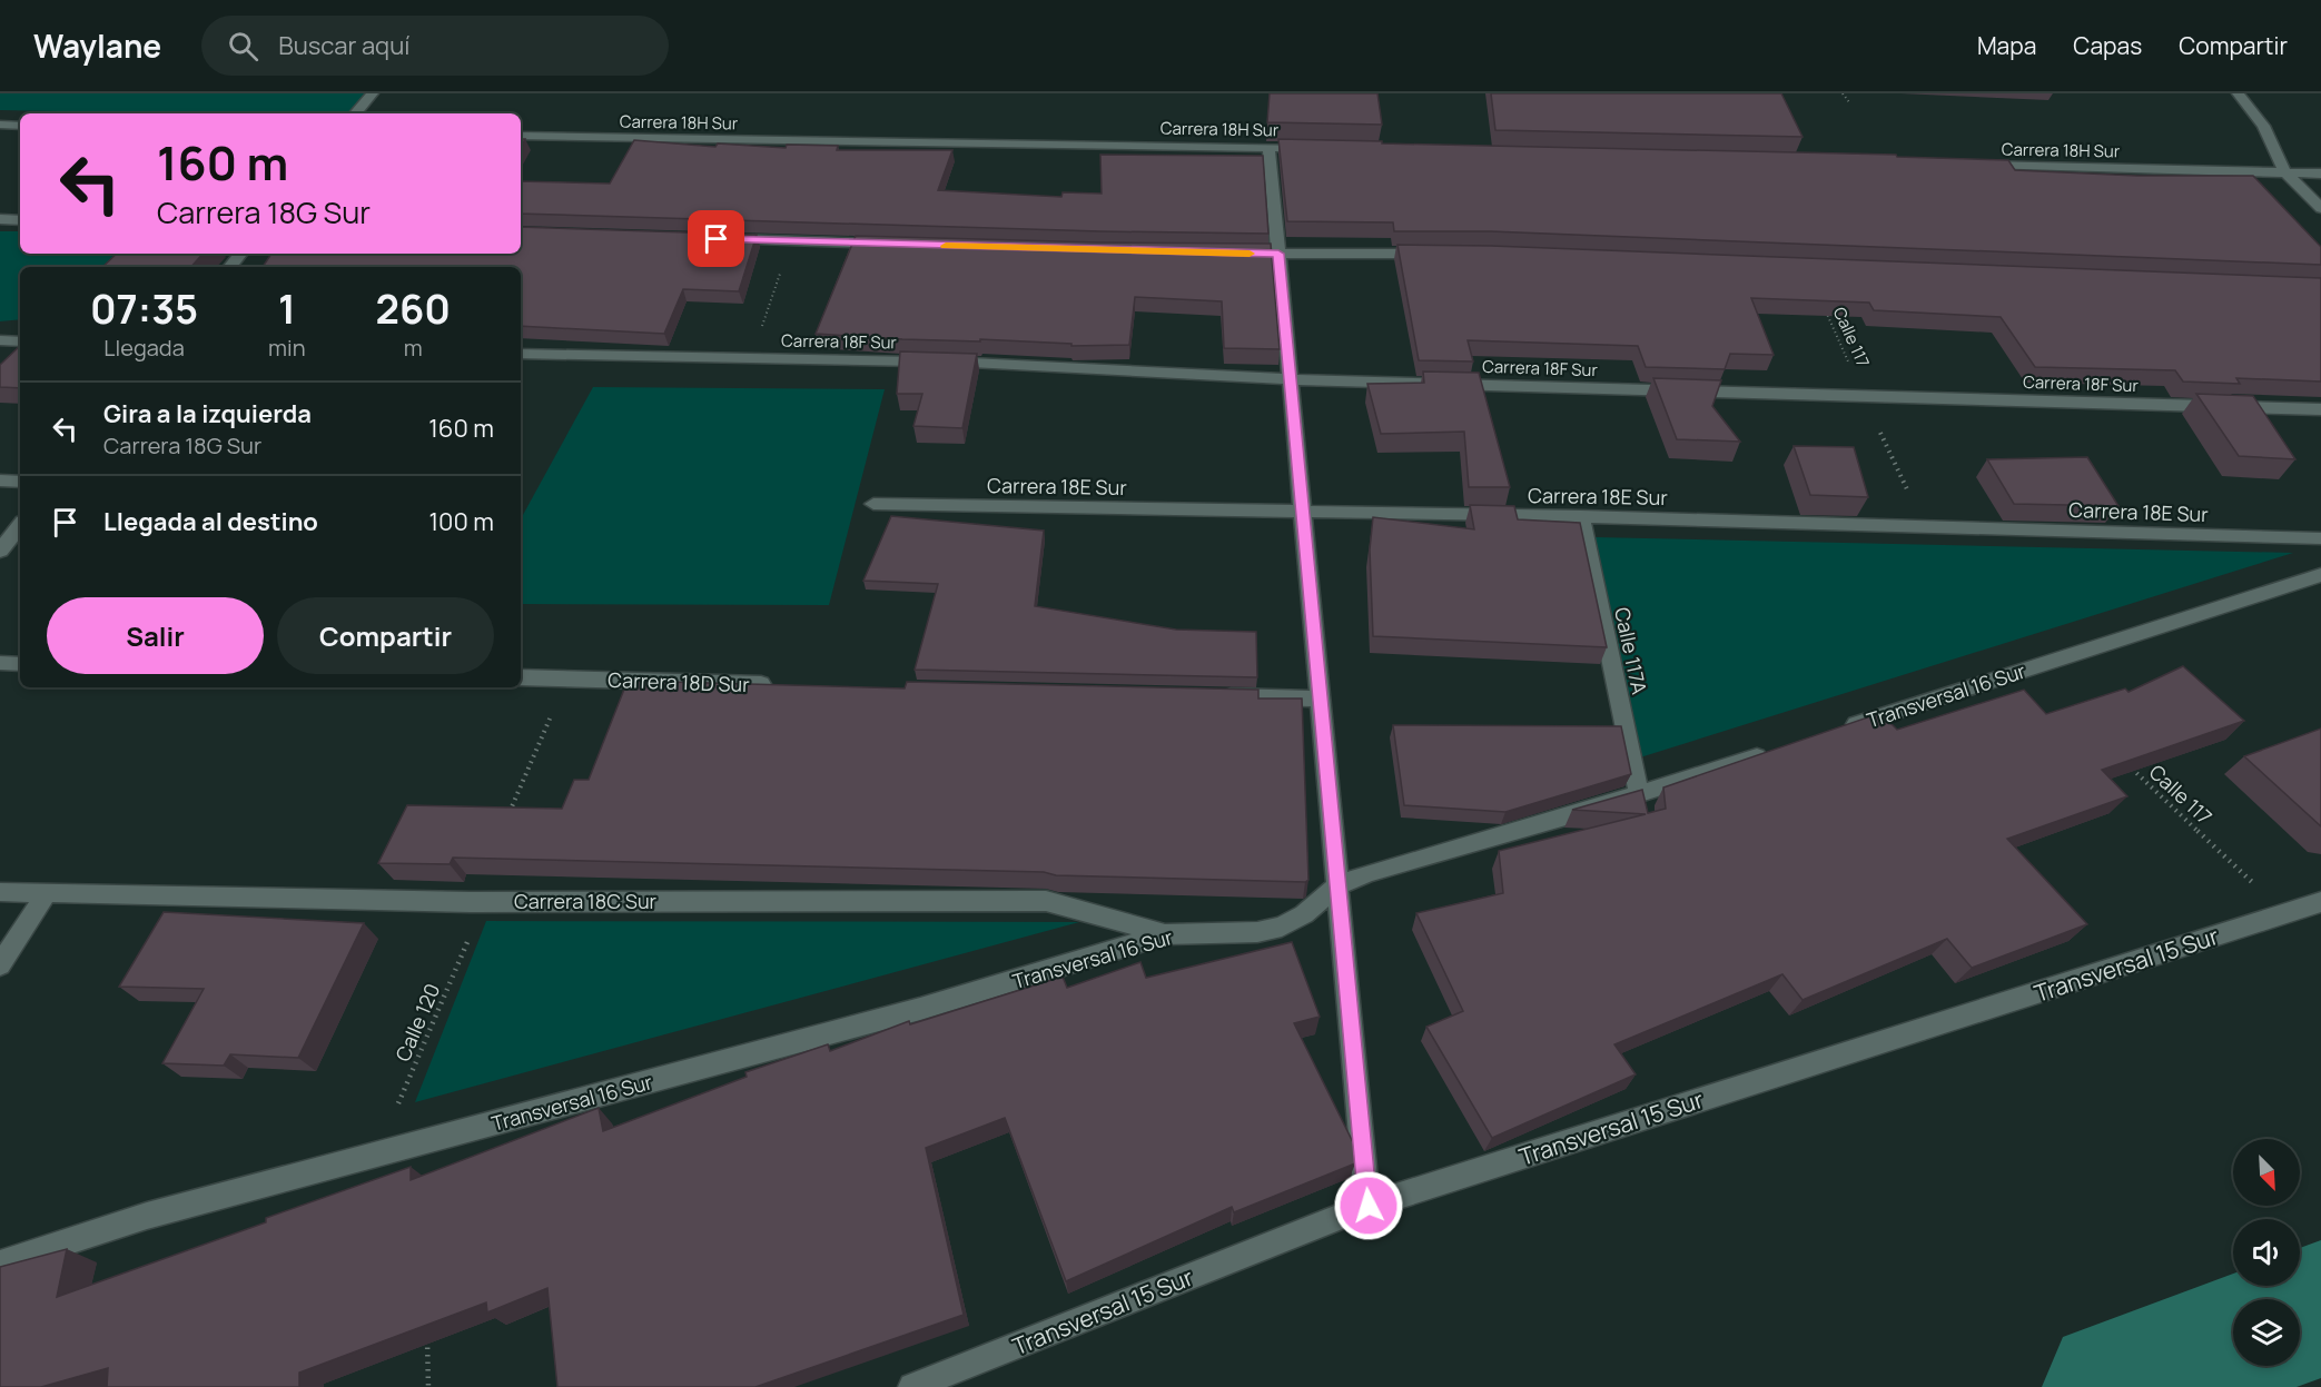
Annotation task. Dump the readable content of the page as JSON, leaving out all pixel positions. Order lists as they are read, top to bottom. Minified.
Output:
{"streets":{"street":["Carrera 18H Sur","Carrera 18F Sur","Carrera 18E Sur","Calle 117A","Carrera 18D Sur","Transversal 16 Sur","Carrera 18C Sur","Transversal 15 Sur"],"path":["Calle 117","Calle 120"]},"crossings":[["Calle 117","Carrera 18F Sur"],["Calle 117","Carrera 18E Sur"],["Calle 117","Transversal 15 Sur"],["Carrera 18E Sur","Calle 117A"],["Calle 117A","Transversal 16 Sur"],["Transversal 16 Sur","Carrera 18C Sur"],["Transversal 16 Sur","Calle 120"],["Carrera 18C Sur","Calle 120"]],"north":"bottom right","page":{"header":"Waylane","search":"Buscar aquí","nav":["Mapa","Capas","Compartir"],"turn":["160 m","Carrera 18G Sur"],"eta":["07:35","Llegada","1","min","260","m"],"list":[{"name":"Gira a la izquierda","note":"Carrera 18G Sur","value":"160 m"},{"name":"Llegada al destino","value":"100 m"}],"buttons":["Salir","Compartir"]}}
